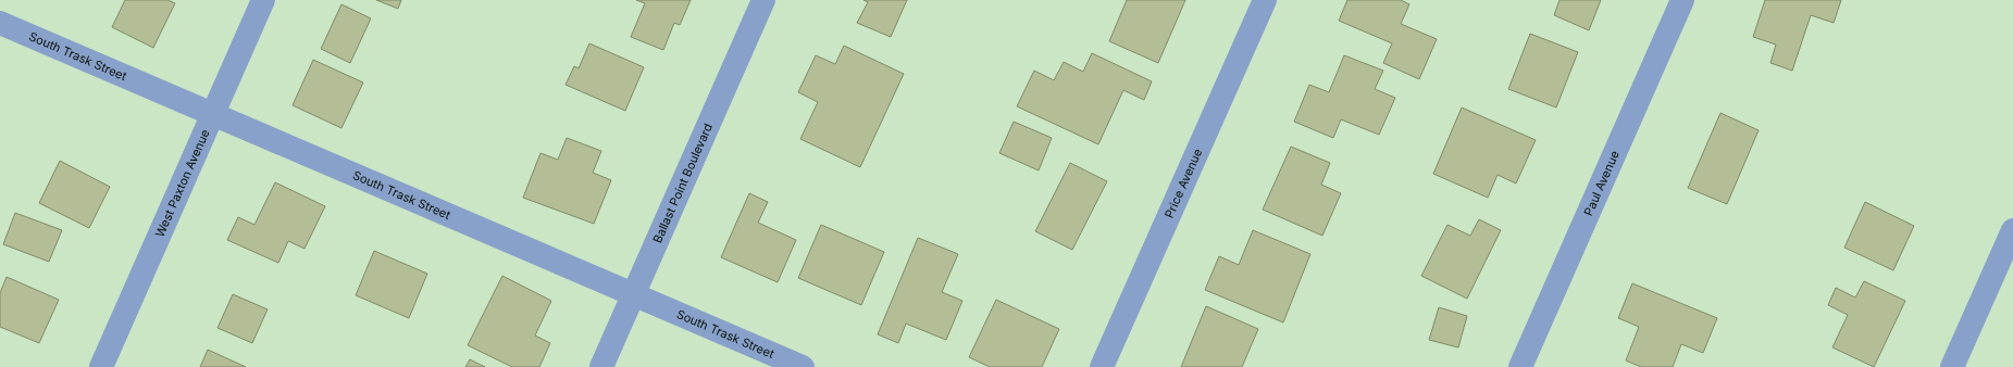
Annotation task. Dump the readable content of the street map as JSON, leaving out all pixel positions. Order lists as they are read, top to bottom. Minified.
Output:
{"streets":{"street":["South Trask Street","West Paxton Avenue","Ballast Point Boulevard","Price Avenue","Paul Avenue"]},"crossings":[["South Trask Street","West Paxton Avenue"],["South Trask Street","Ballast Point Boulevard"]]}
